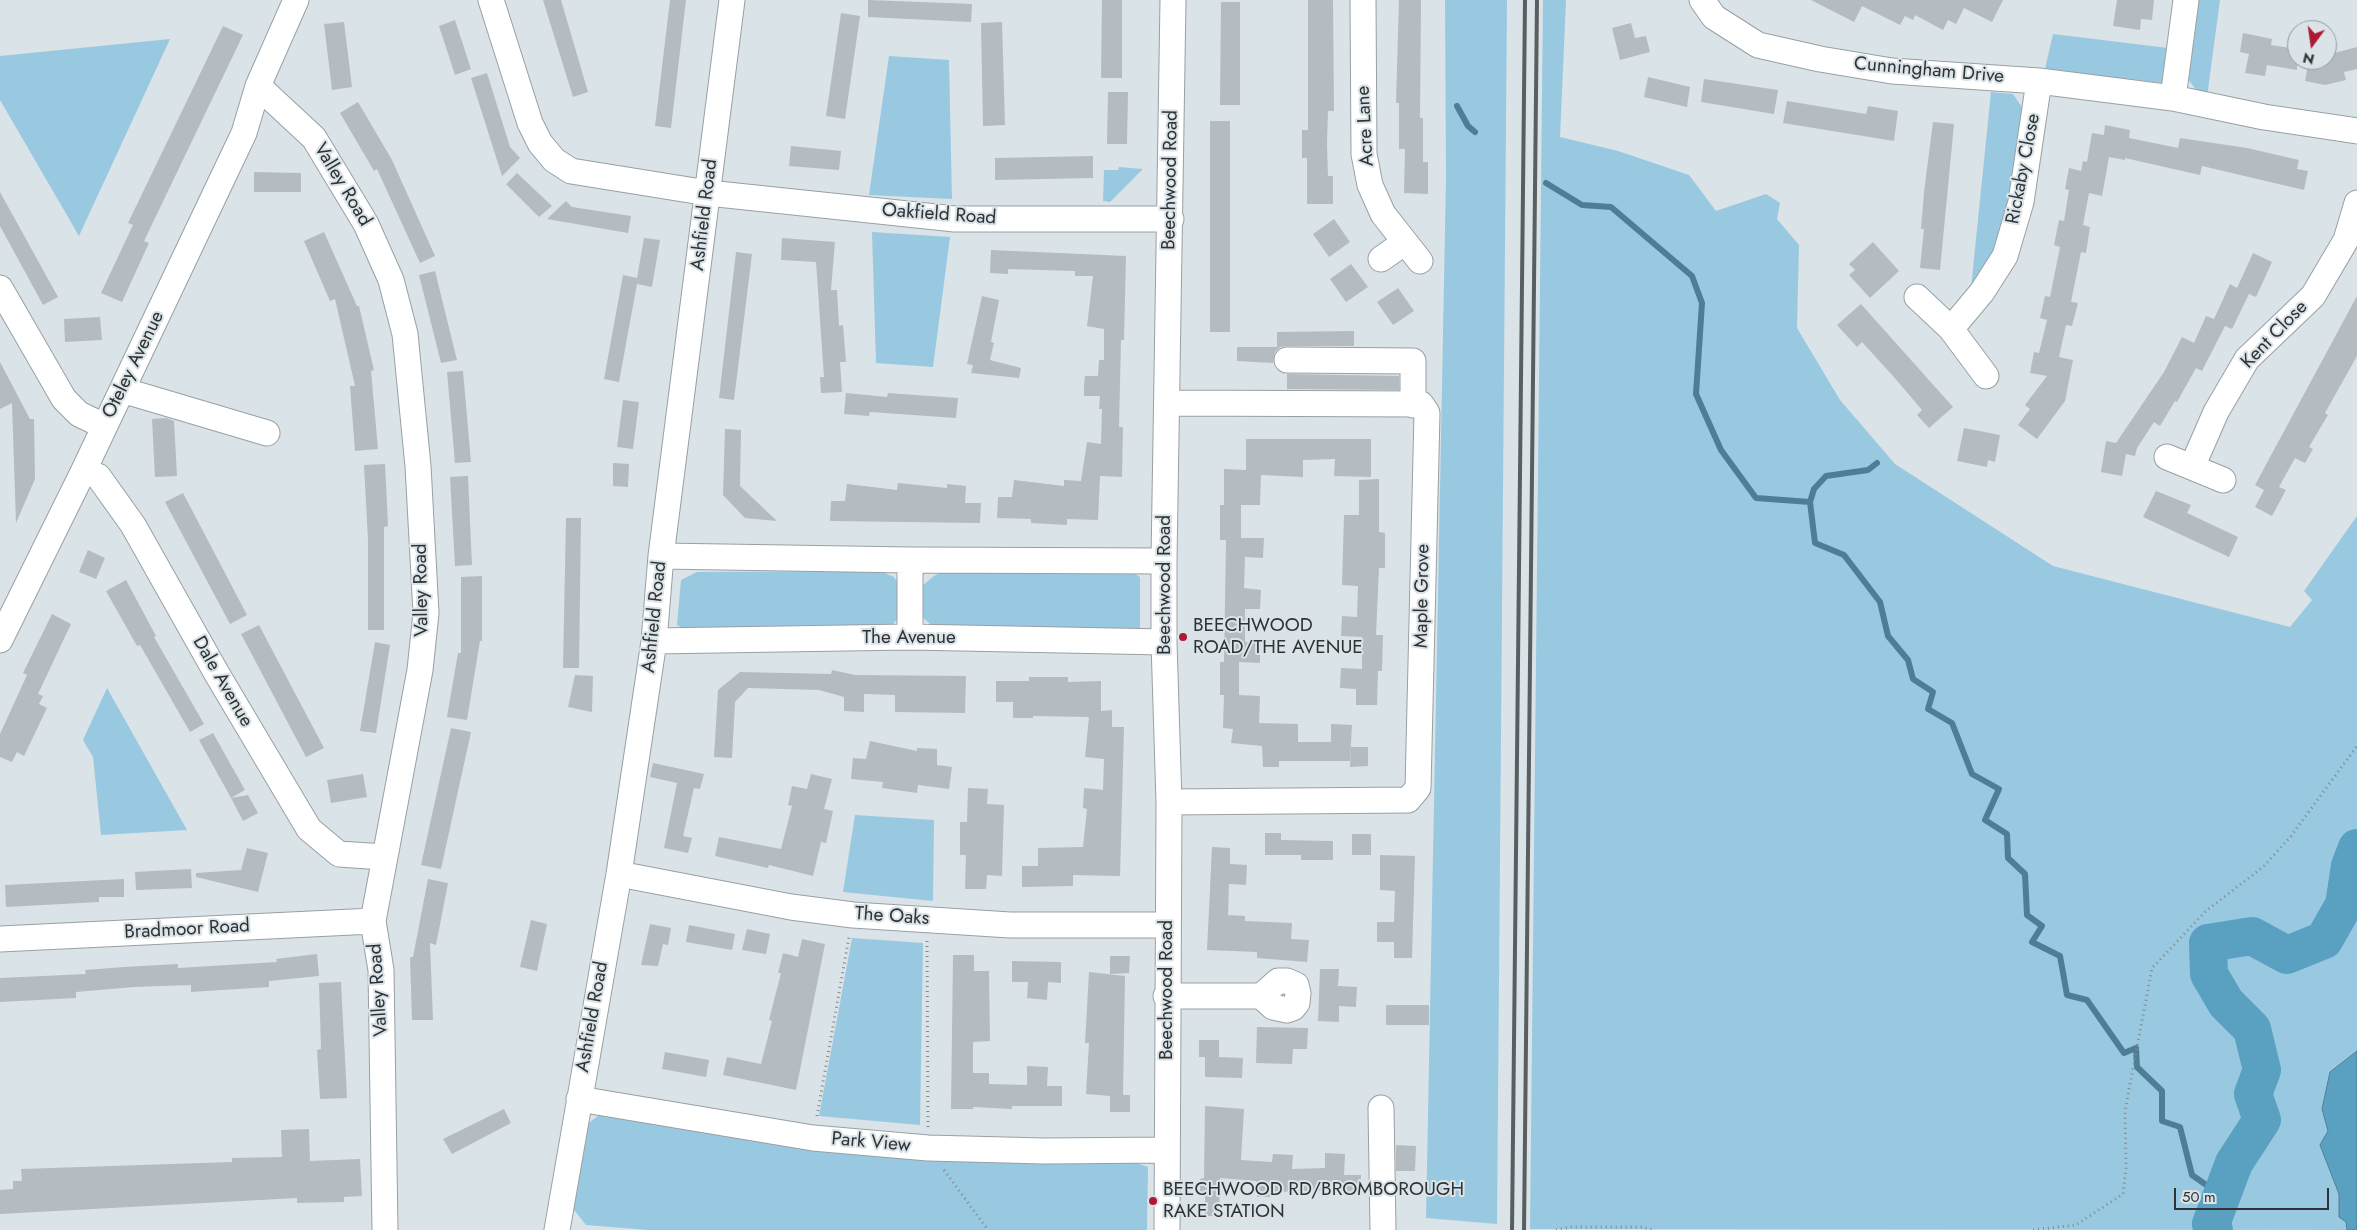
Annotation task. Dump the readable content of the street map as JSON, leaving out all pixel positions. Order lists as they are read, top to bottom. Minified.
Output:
{"streets":{"street":["Cunningham Drive","Acre Lane","Rickaby Close","Beechwood Road","Valley Road","Ashfield Road","Oakfield Road","Kent Close","Oteley Avenue","Maple Grove","The Avenue","Dale Avenue","The Oaks","Bradmoor Road","Park View"]},"crossings":[["Cunningham Drive","Rickaby Close"],["Beechwood Road","Oakfield Road"],["Beechwood Road","Maple Grove"],["Beechwood Road","The Avenue"],["Beechwood Road","The Oaks"],["Beechwood Road","Park View"],["Valley Road","Oteley Avenue"],["Valley Road","Dale Avenue"],["Valley Road","Bradmoor Road"],["Ashfield Road","Oakfield Road"],["Ashfield Road","The Avenue"],["Ashfield Road","The Oaks"],["Ashfield Road","Park View"],["Oteley Avenue","Dale Avenue"]],"places":["BEECHWOOD ROAD/THE AVENUE","BEECHWOOD RD/BROMBOROUGH RAKE STATION"],"scale_bar":"50 m","north":"bottom"}
